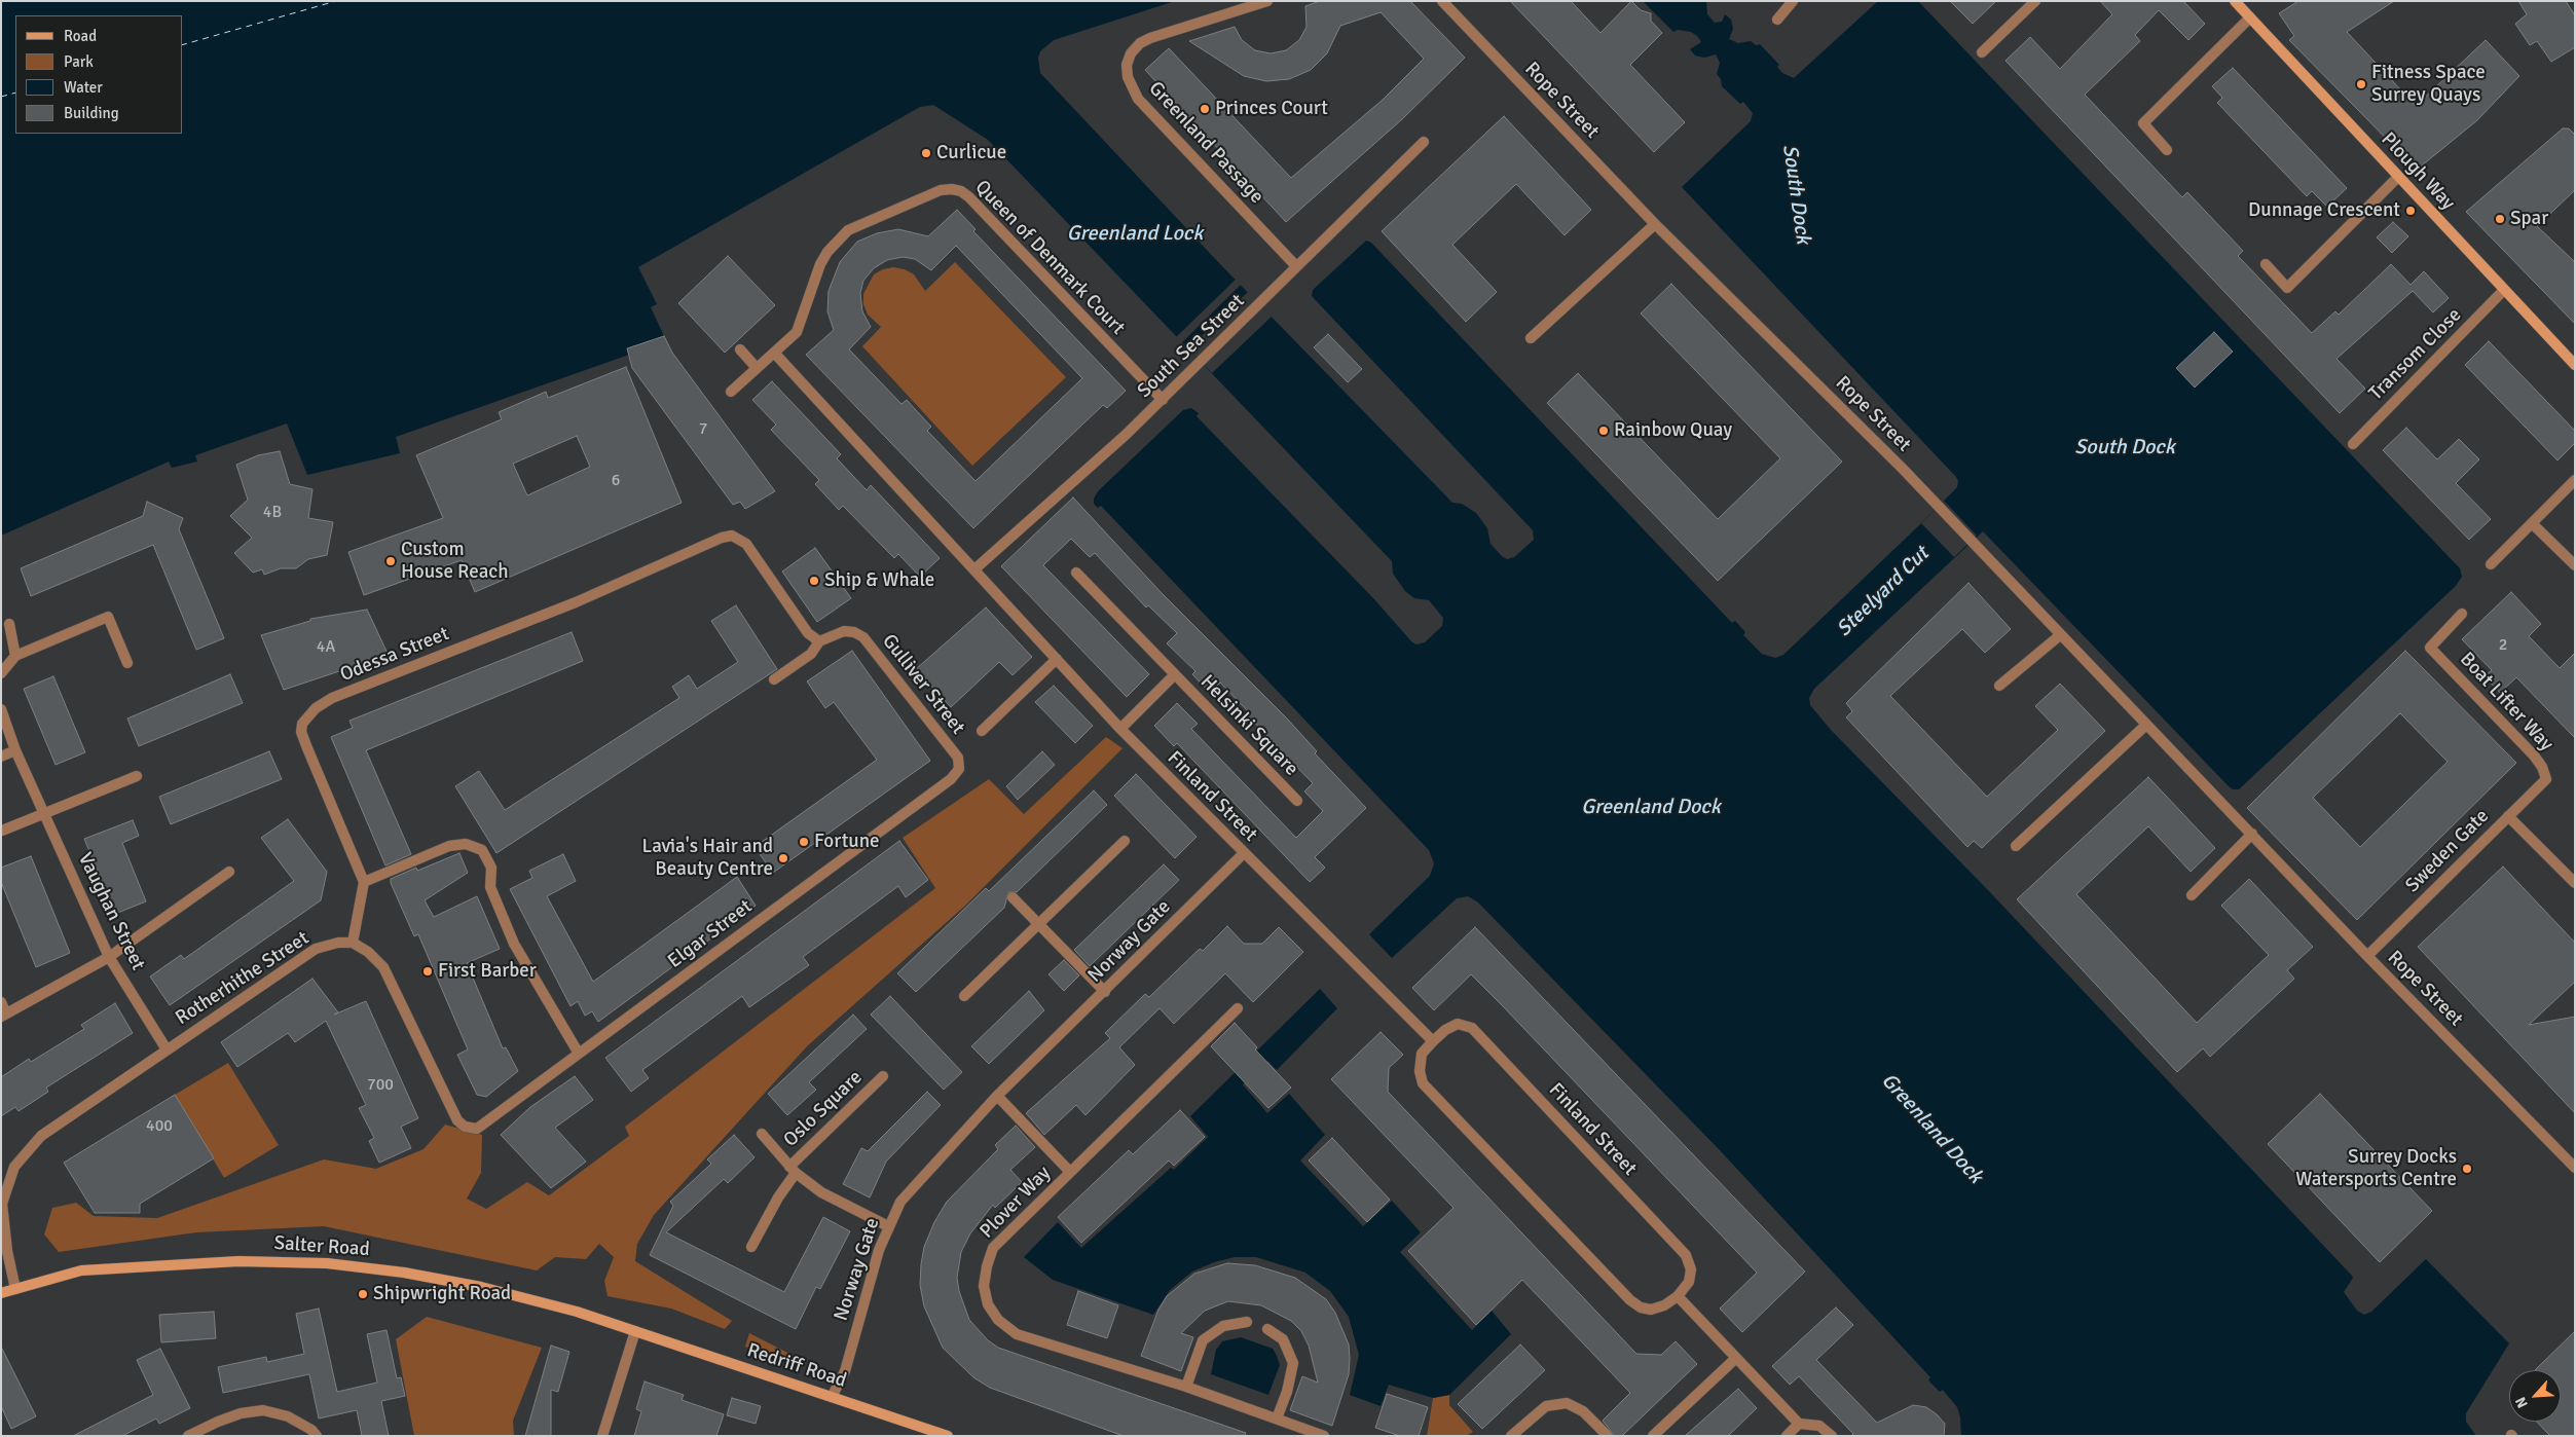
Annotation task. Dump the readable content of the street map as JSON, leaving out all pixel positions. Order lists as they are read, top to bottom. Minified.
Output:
{"streets":{"main road":["Plough Way","Salter Road","Redriff Road"],"street":["Rope Street","Greenland Passage","Queen of Denmark Court","South Sea Street","Transom Close","Odessa Street","Gulliver Street","Boat Lifter Way","Helsinki Square","Finland Street","Sweden Gate","Vaughan Street","Elgar Street","Norway Gate","Rotherhithe Street","Oslo Square","Plover Way"]},"crossings":[["Rope Street","Sweden Gate"],["Greenland Passage","South Sea Street"],["Plough Way","Transom Close"],["Queen of Denmark Court","South Sea Street"],["South Sea Street","Finland Street"],["Odessa Street","Gulliver Street"],["Gulliver Street","Elgar Street"],["Boat Lifter Way","Sweden Gate"],["Helsinki Square","Finland Street"],["Finland Street","Norway Gate"],["Vaughan Street","Rotherhithe Street"],["Elgar Street","Rotherhithe Street"],["Norway Gate","Oslo Square"],["Norway Gate","Redriff Road"],["Rotherhithe Street","Salter Road"],["Salter Road","Redriff Road"]],"water":["South Dock","Greenland Lock","Steelyard Cut","Greenland Dock"],"places":["Fitness Space Surrey Quays","Princes Court","Curlicue","Dunnage Crescent","Spar","Rainbow Quay","Custom House Reach","Ship & Whale","Fortune","Lavia's Hair and Beauty Centre","First Barber","Surrey Docks Watersports Centre","Shipwright Road"],"house_numbers":["7","6","4B","2","4A","700","400"],"legend":["Road","Park","Water","Building"],"north":"bottom left"}
